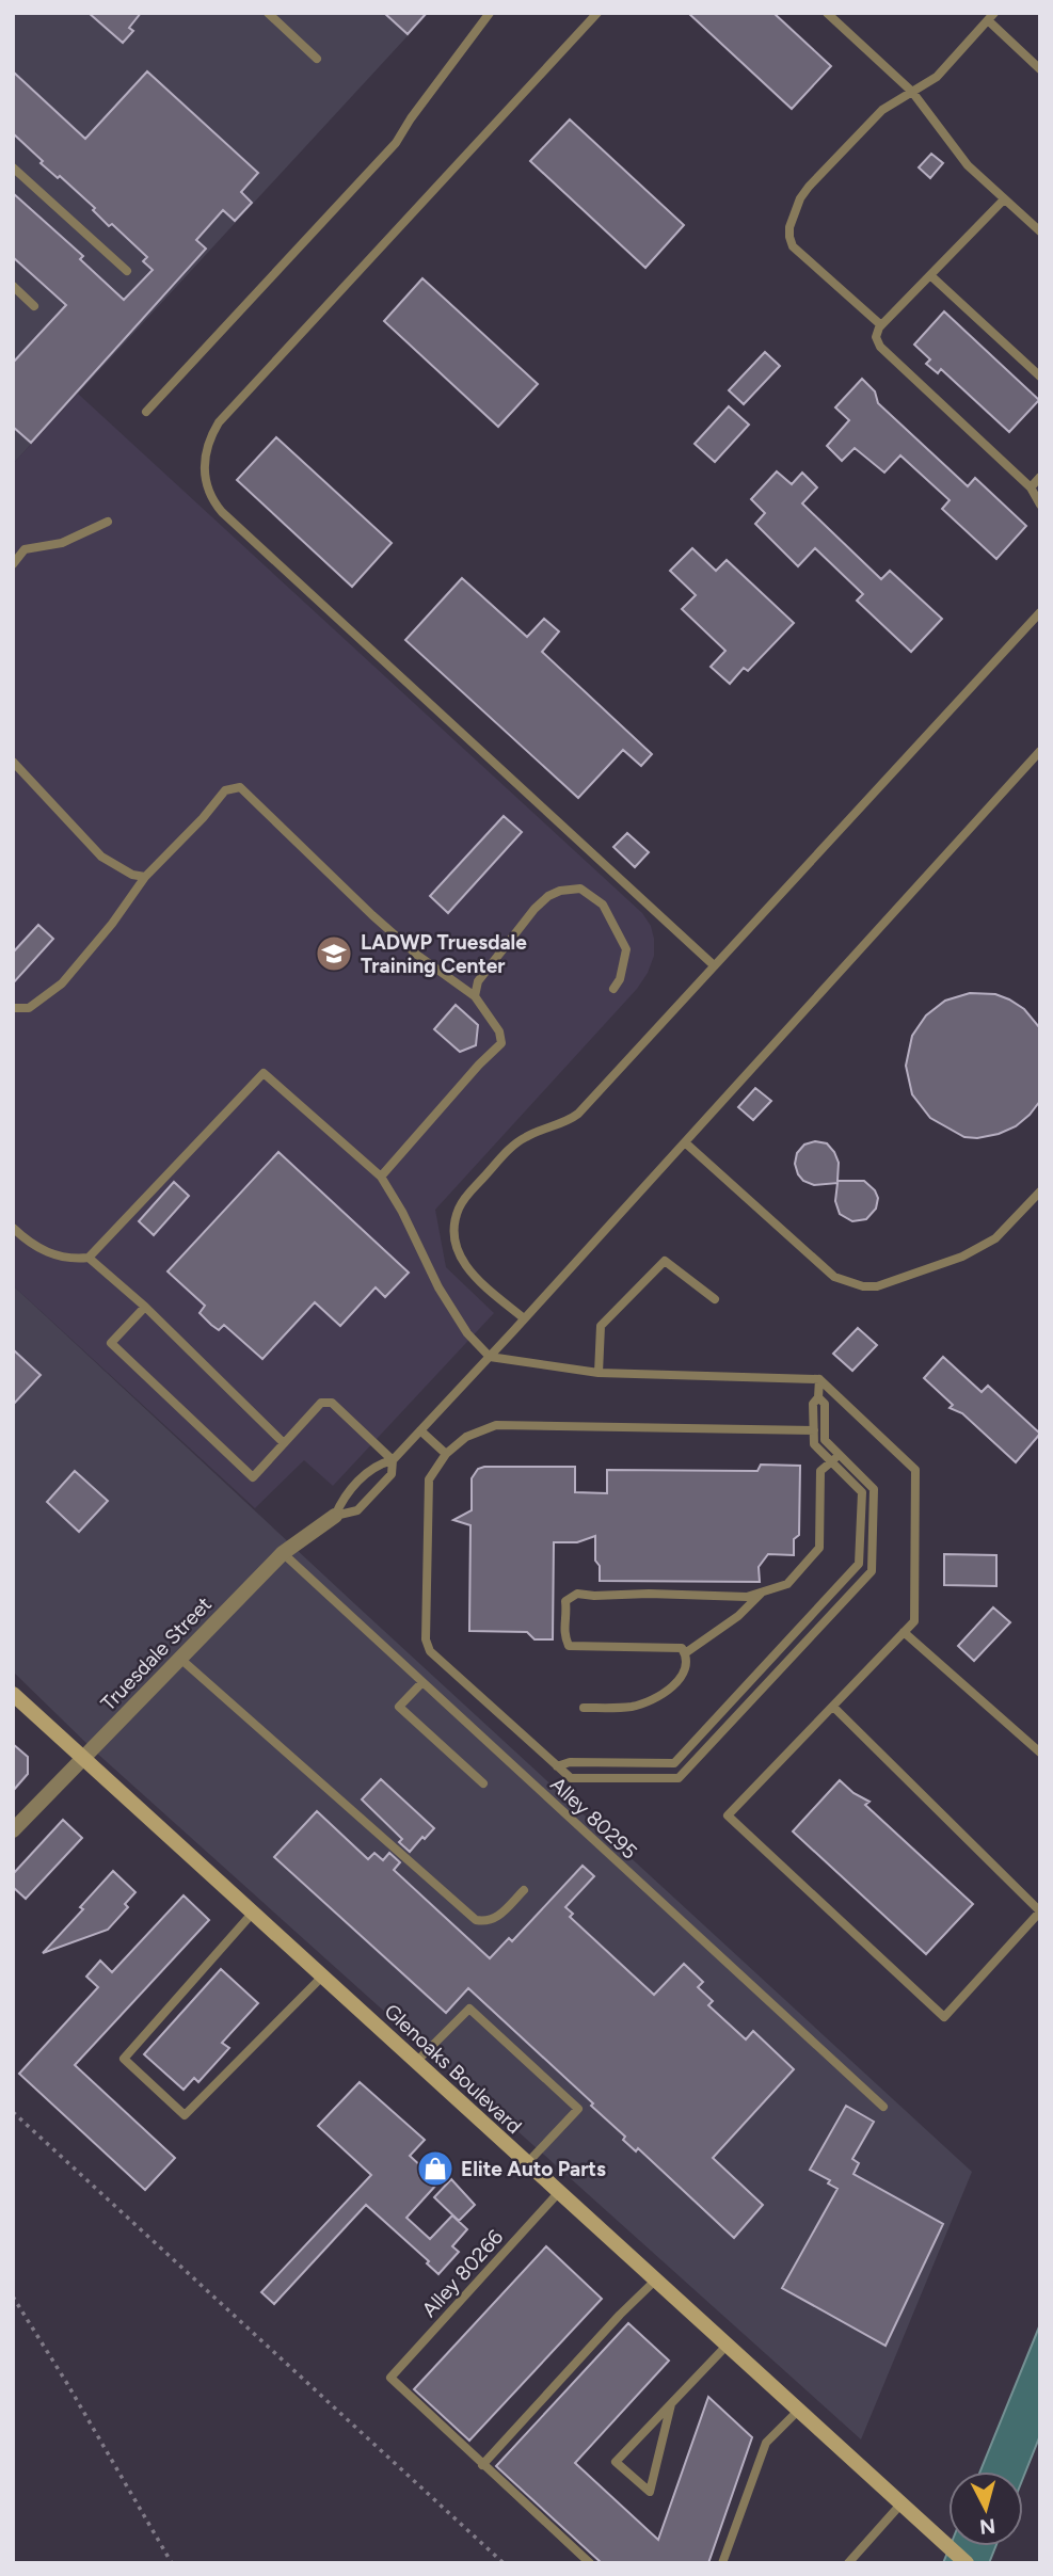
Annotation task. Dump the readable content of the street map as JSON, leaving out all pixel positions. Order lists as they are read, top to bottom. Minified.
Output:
{"streets":{"main road":["Glenoaks Boulevard"],"street":["Truesdale Street"],"lane":["Alley 80295","Alley 80266"]},"crossings":[["Truesdale Street","Alley 80295"],["Truesdale Street","Glenoaks Boulevard"],["Glenoaks Boulevard","Alley 80266"]],"places":{"school or university":["LADWP Truesdale Training Center"],"shop":["Elite Auto Parts"]},"north":"bottom"}
